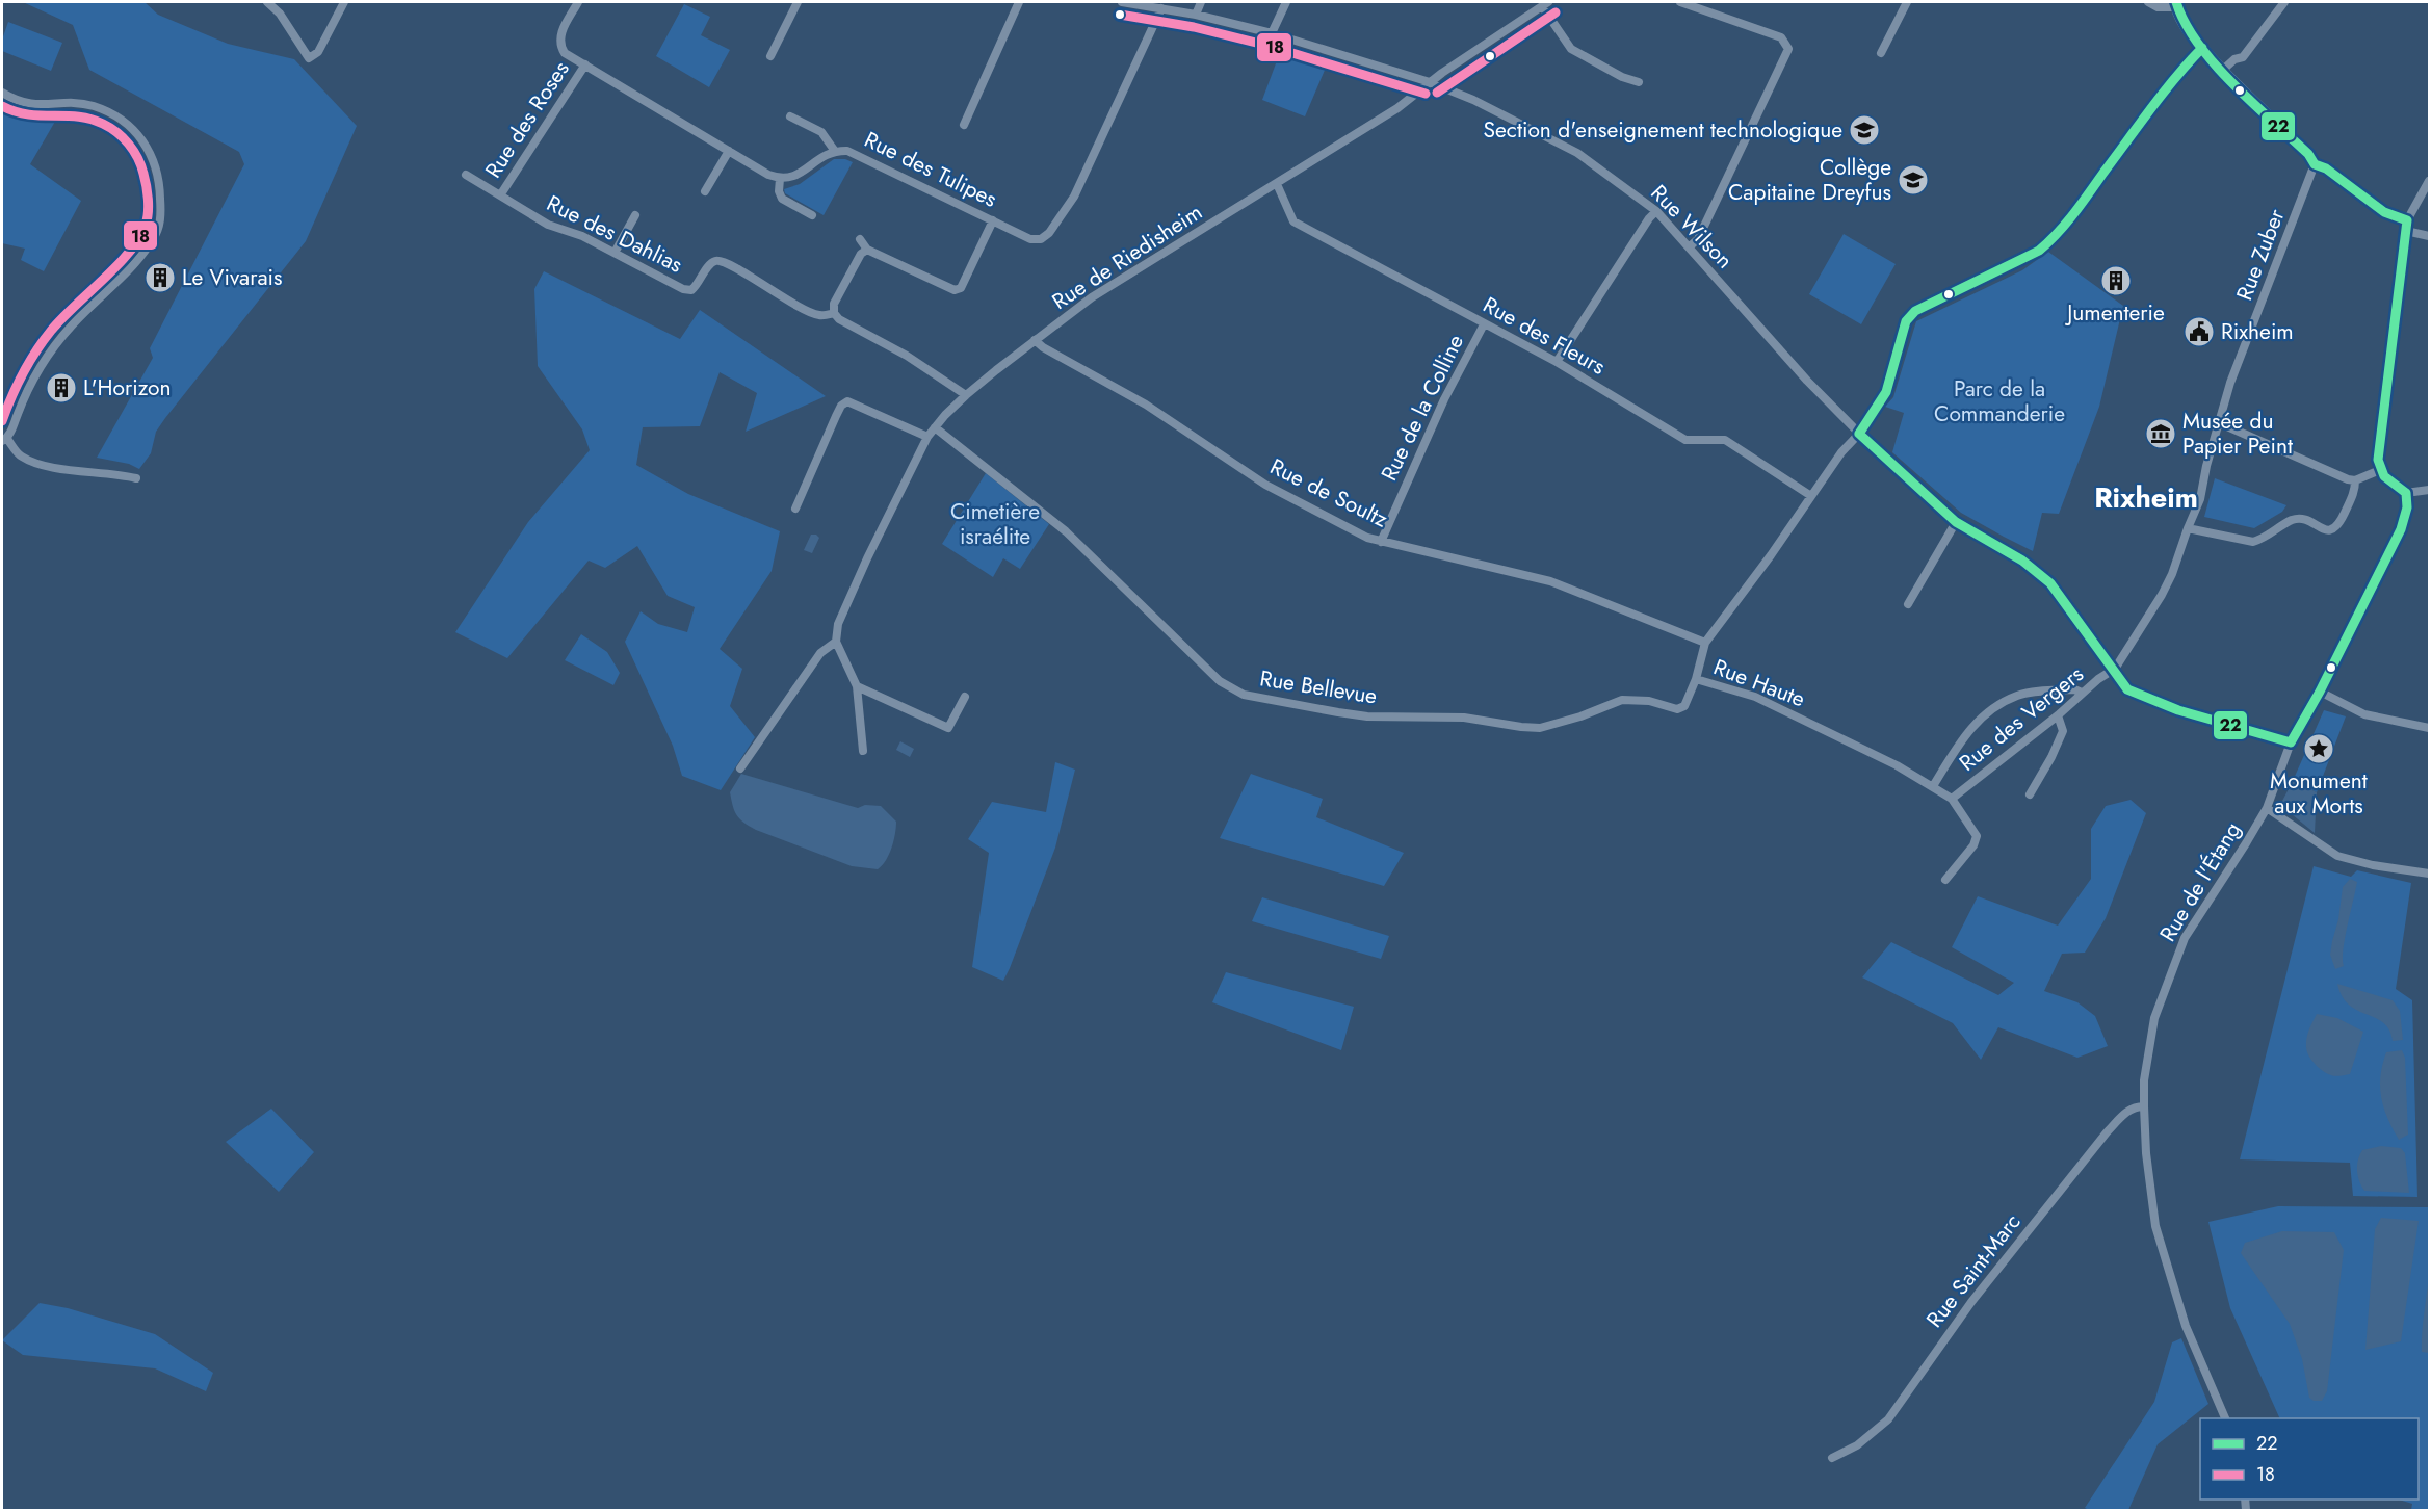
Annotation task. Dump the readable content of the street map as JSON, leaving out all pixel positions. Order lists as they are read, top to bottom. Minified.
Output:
{"streets":{"street":["Rue des Roses","Rue des Tulipes","Rue Wilson","Rue des Dahlias","Rue Zuber","Rue de Riedisheim","Rue des Fleurs","Rue de la Colline","Rue de Soultz","Rue Haute","Rue Bellevue","Rue des Vergers","Rue de l'Étang","Rue Saint-Marc"]},"crossings":[["Rue des Roses","Rue des Dahlias"],["Rue des Tulipes","Rue Wilson"],["Rue Wilson","Rue Zuber"],["Rue Wilson","Rue de Riedisheim"],["Rue Wilson","Rue Haute"],["Rue Wilson","Rue des Vergers"],["Rue Wilson","Rue de l'Étang"],["Rue des Dahlias","Rue de Riedisheim"],["Rue Zuber","Rue des Vergers"],["Rue de Riedisheim","Rue des Fleurs"],["Rue de Riedisheim","Rue de Soultz"],["Rue de Riedisheim","Rue Bellevue"],["Rue des Fleurs","Rue de la Colline"],["Rue des Fleurs","Rue Haute"],["Rue de la Colline","Rue de Soultz"],["Rue de Soultz","Rue Haute"],["Rue Haute","Rue Bellevue"],["Rue Haute","Rue des Vergers"],["Rue de l'Étang","Rue Saint-Marc"]],"districts":["Rixheim"],"parks":["Parc de la Commanderie","Cimetière israélite"],"places":{"school or university":["Section d'enseignement technologique","Collège Capitaine Dreyfus"],"building":["Le Vivarais","Jumenterie","L'Horizon"],"public building":["Rixheim"],"museum":["Musée du Papier Peint"],"place":["Monument aux Morts"]},"lines":["transit line 22","transit line 18"],"legend":["22","18"]}
